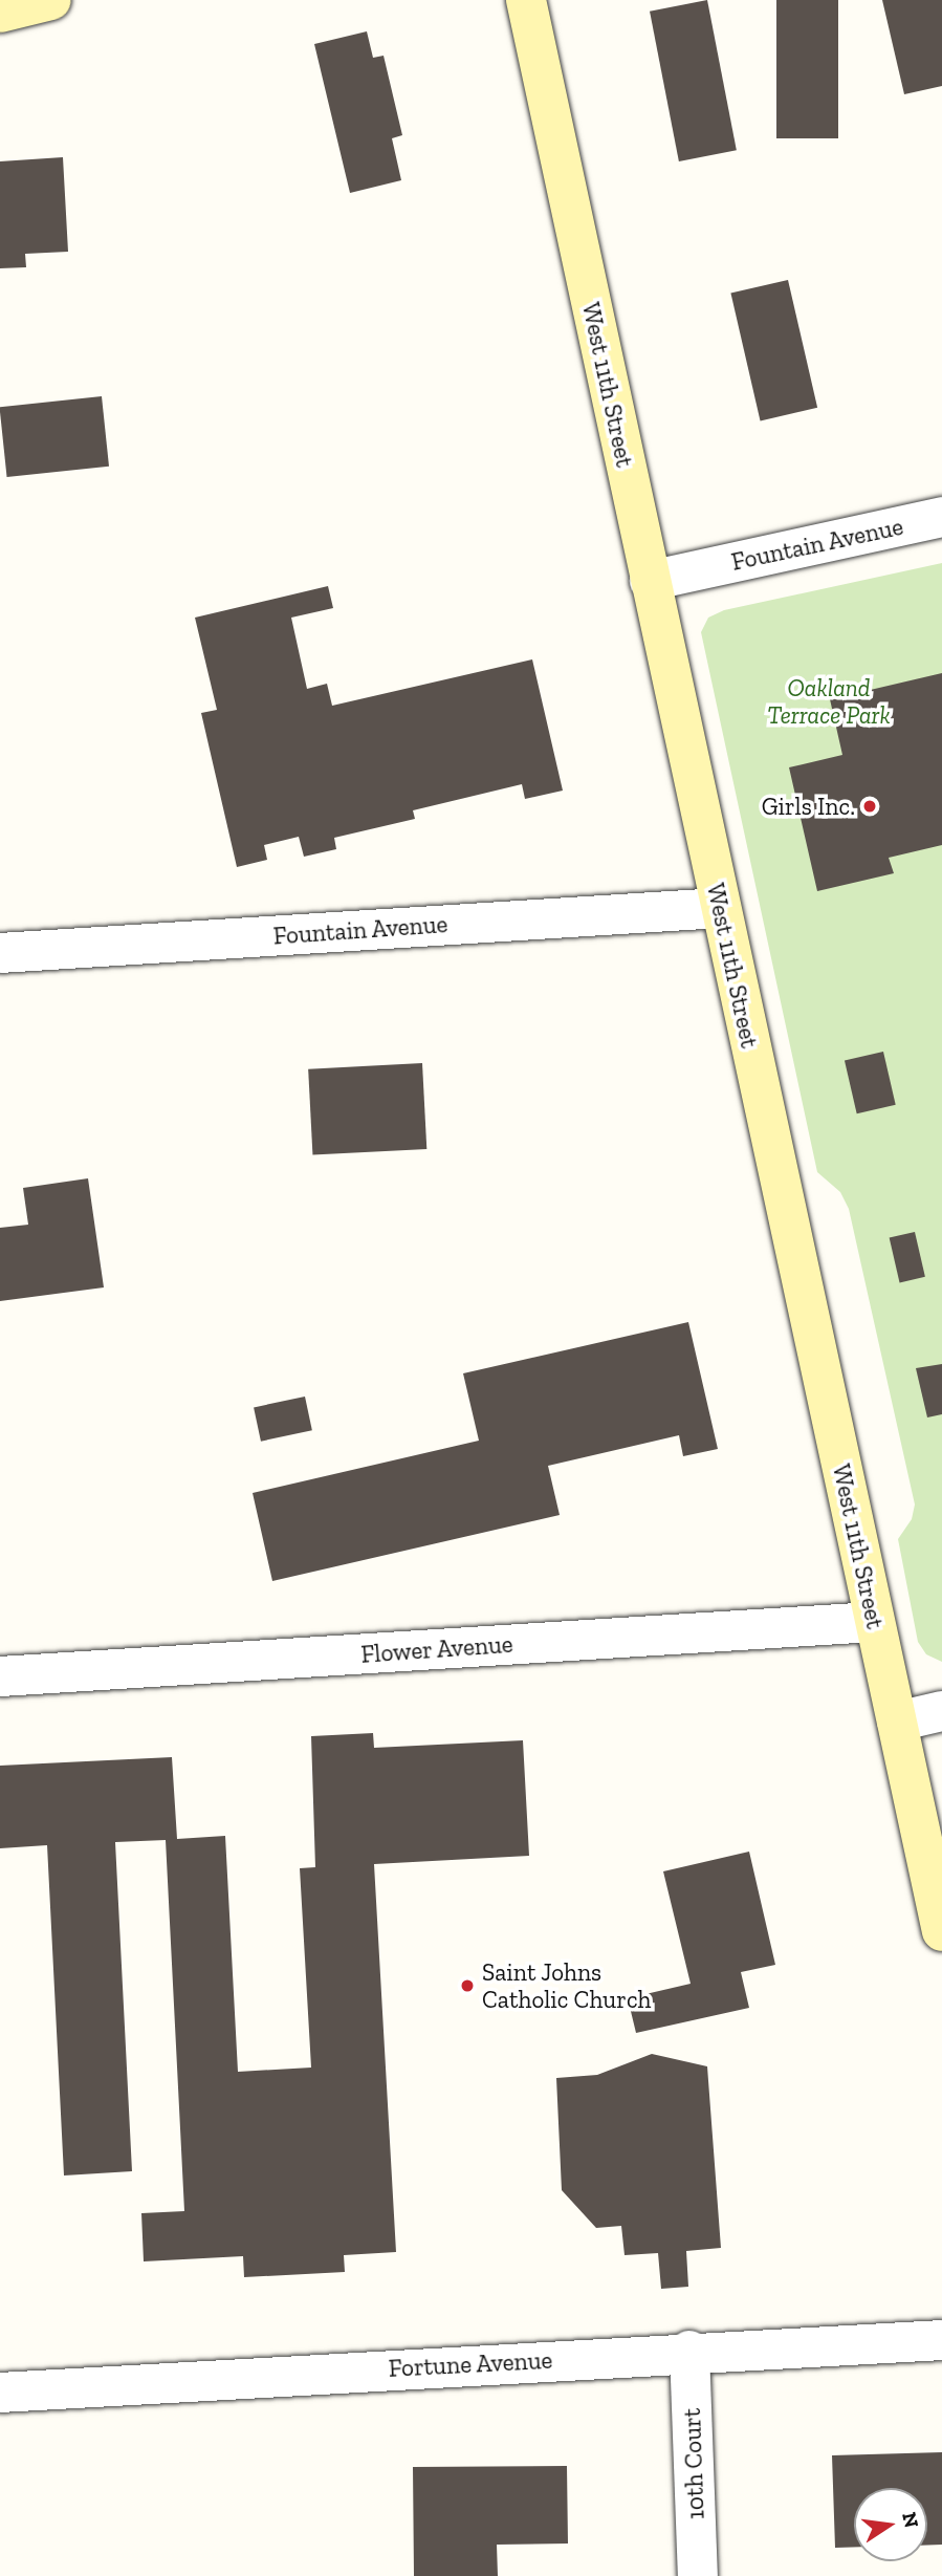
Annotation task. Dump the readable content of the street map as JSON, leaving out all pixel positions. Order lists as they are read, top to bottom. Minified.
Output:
{"streets":{"main road":["West 11th Street"],"street":["Fountain Avenue","Flower Avenue","Fortune Avenue","10th Court"]},"crossings":[["West 11th Street","Fountain Avenue"],["West 11th Street","Flower Avenue"],["Fortune Avenue","10th Court"]],"parks":["Oakland Terrace Park"],"places":["Girls Inc.","Saint Johns Catholic Church"],"north":"right"}
